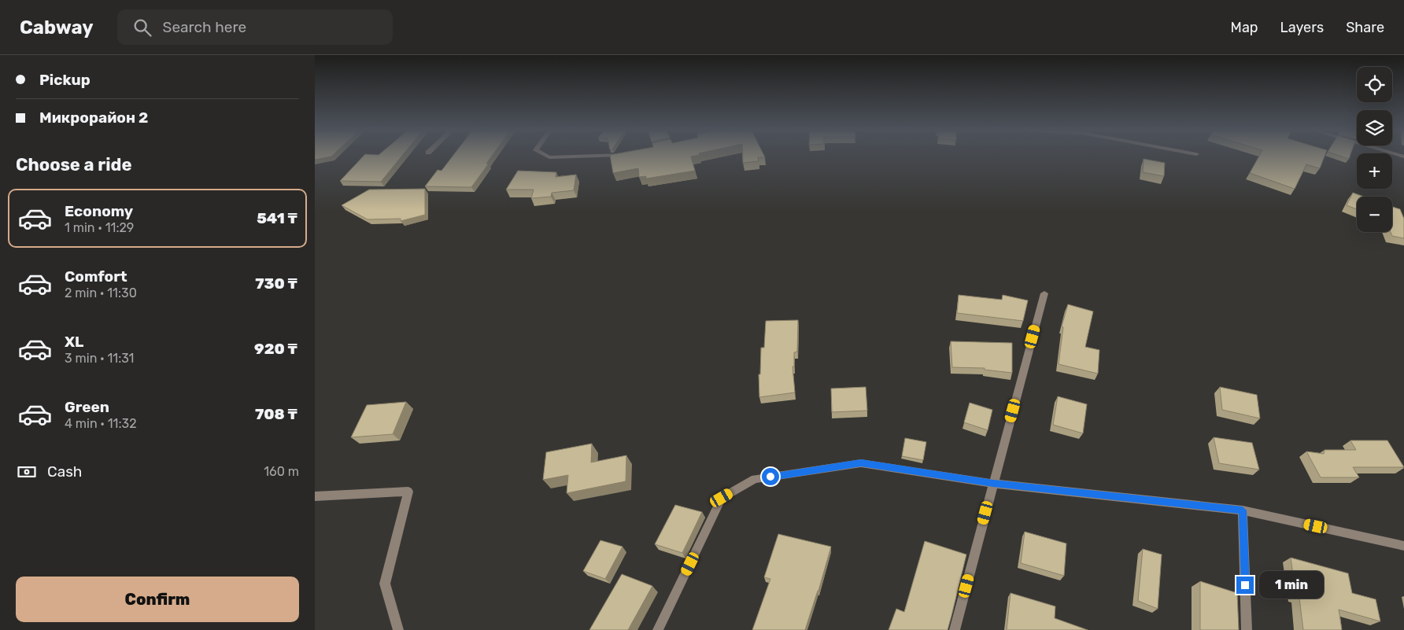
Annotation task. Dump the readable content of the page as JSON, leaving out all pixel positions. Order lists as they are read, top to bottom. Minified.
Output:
{"page":{"header":"Cabway","search":"Search here","nav":["Map","Layers","Share"],"banner":["Pickup","Микрорайон 2"],"map_buttons":["+","−"],"heading":"Choose a ride","list":[{"name":"Economy","note":"1 min · 11:29","value":"541 ₸"},{"name":"Comfort","note":"2 min · 11:30","value":"730 ₸"},{"name":"XL","note":"3 min · 11:31","value":"920 ₸"},{"name":"Green","note":"4 min · 11:32","value":"708 ₸"}],"pay":["Cash","160 m"],"buttons":"Confirm","bubble":"1 min"}}
